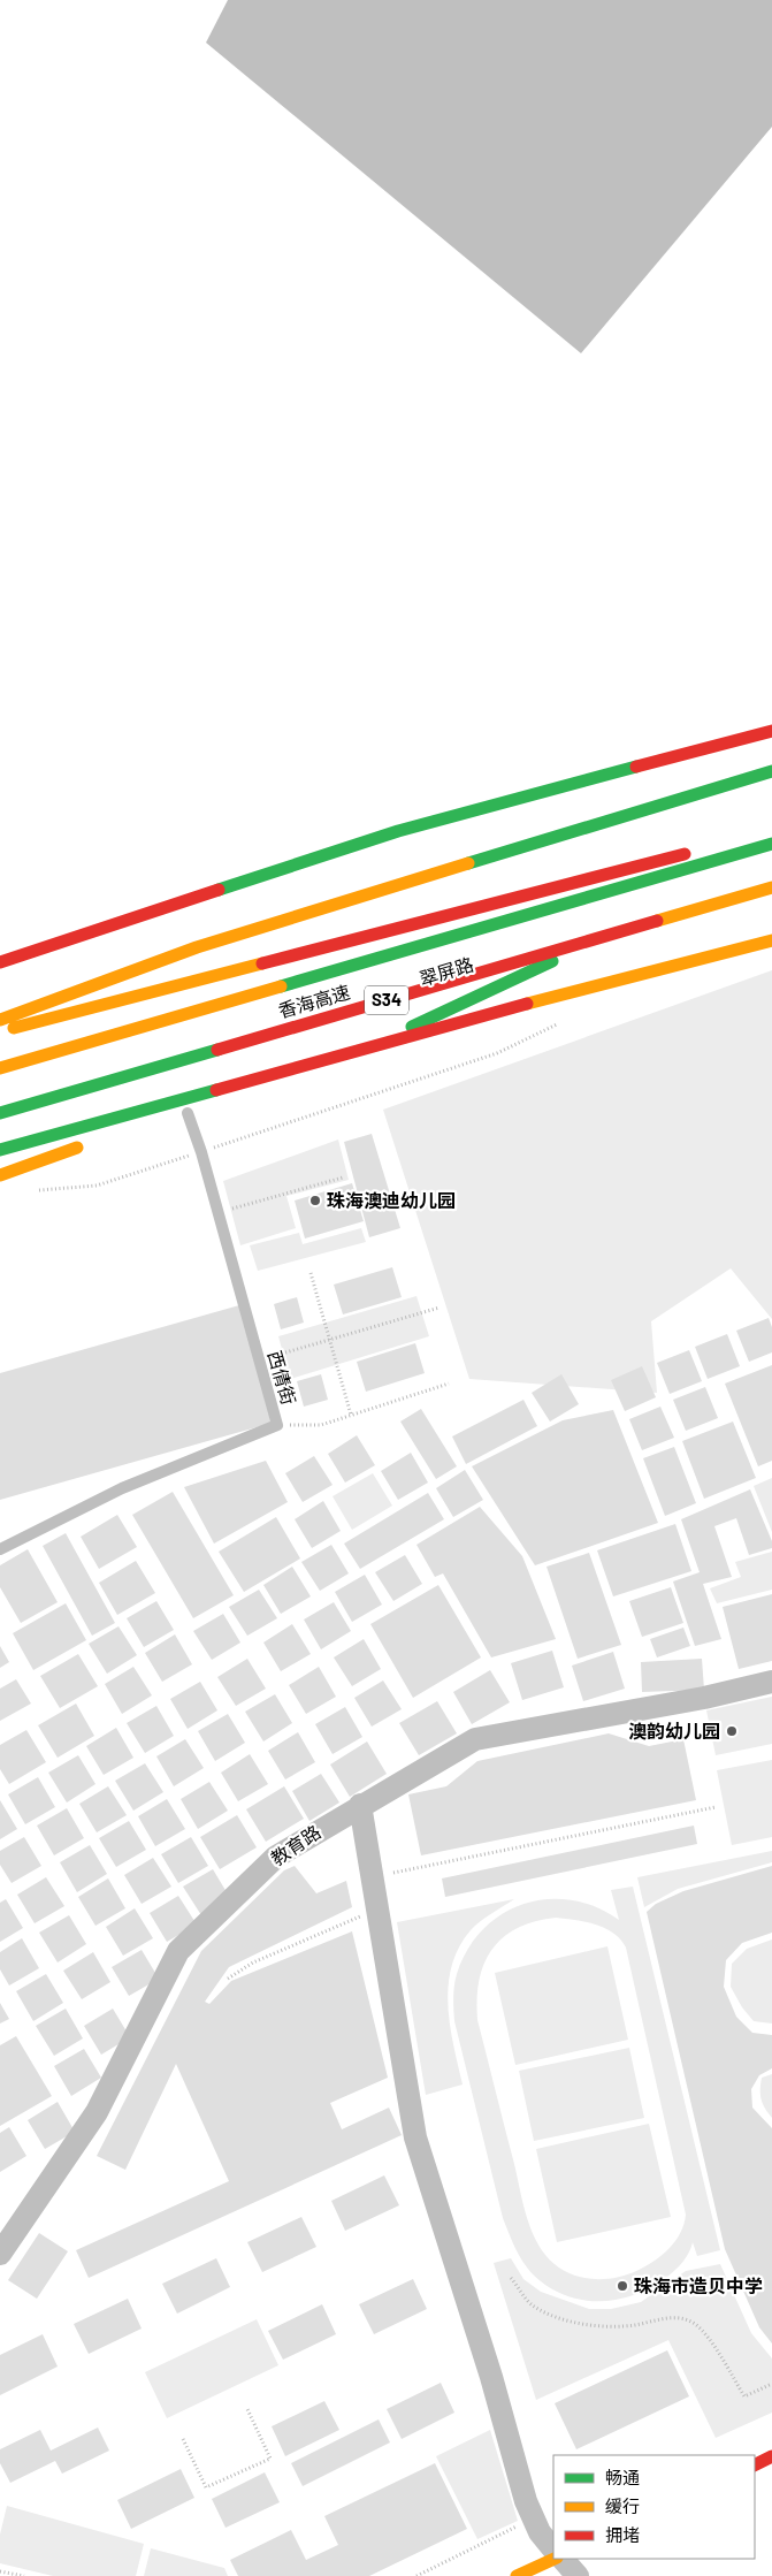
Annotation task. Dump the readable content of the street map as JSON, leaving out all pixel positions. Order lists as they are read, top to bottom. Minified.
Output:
{"streets":{"main road":["翠屏路","S34","香海高速"],"street":["教育路"],"lane":["西倩街"]},"places":["珠海澳迪幼儿园","澳韵幼儿园","珠海市造贝中学"],"legend":["畅通","缓行","拥堵"]}
